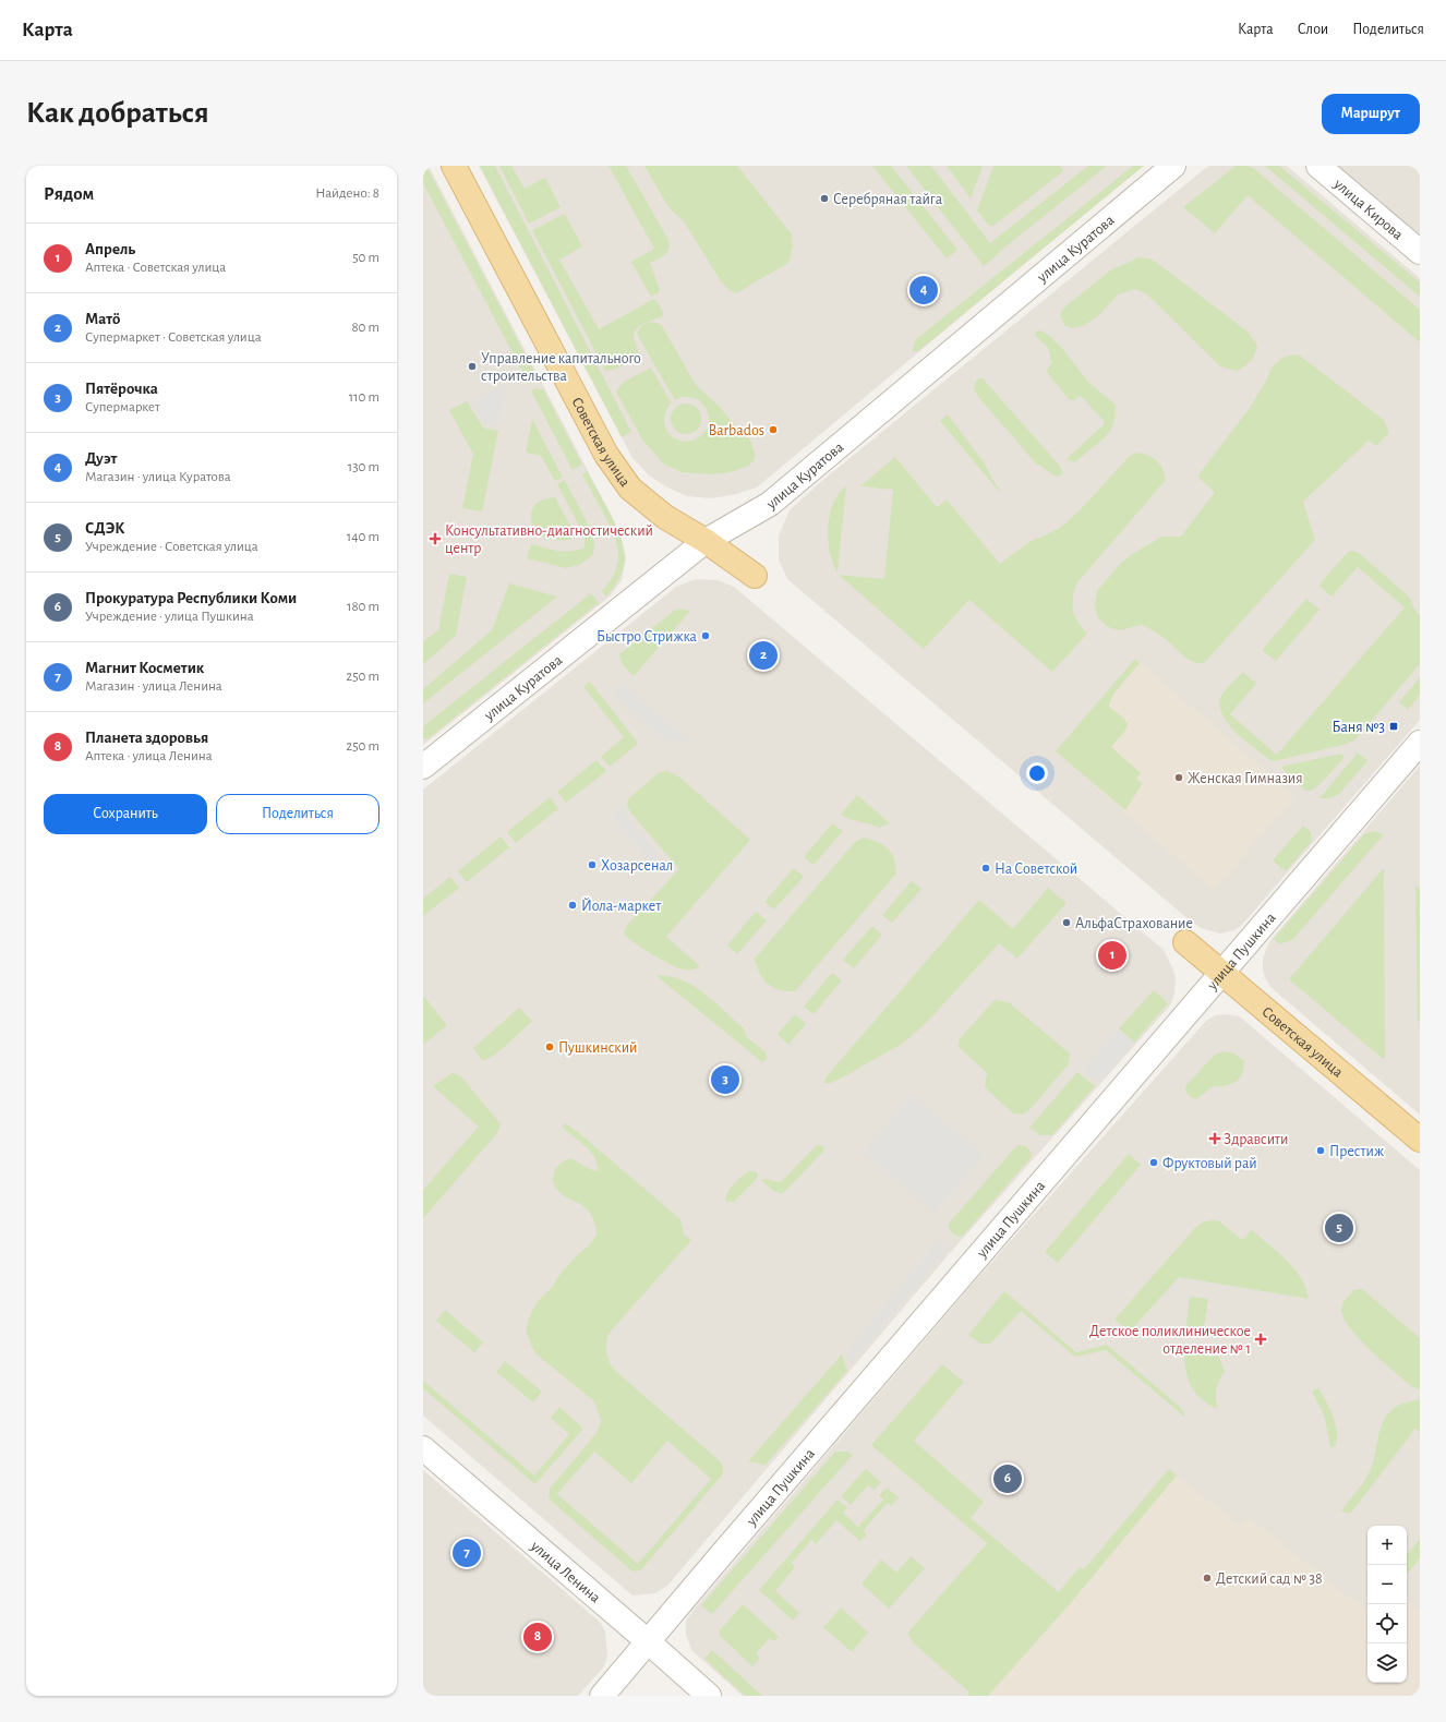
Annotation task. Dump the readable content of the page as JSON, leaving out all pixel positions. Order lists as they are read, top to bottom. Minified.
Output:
{"streets":{"main road":["Советская улица"],"street":["улица Кирова","улица Куратова","улица Пушкина","улица Ленина"]},"crossings":[["улица Куратова","Советская улица"],["Советская улица","улица Пушкина"],["улица Пушкина","улица Ленина"]],"places":{"other":["Серебряная тайга","Управление капитального строительства","Barbados","Быстро Стрижка","Женская Гимназия","Хозарсенал","На Советской","Йола-маркет","АльфаСтрахование","Пушкинский","Престиж","Фруктовый рай","Детский сад № 38"],"health":["Консультативно-диагностический центр","Здравсити","Детское поликлиническое отделение № 1"],"transit":["Баня №3"]},"page":{"header":"Карта","nav":["Карта","Слои","Поделиться"],"buttons":["Маршрут",["Сохранить","Поделиться"]],"title":"Как добраться","heading":["Рядом","Найдено: 8"],"list":[{"mark":"1","name":"Апрель","note":"Аптека · Советская улица","value":"50 m"},{"mark":"2","name":"Матӧ","note":"Супермаркет · Советская улица","value":"80 m"},{"mark":"3","name":"Пятёрочка","note":"Супермаркет","value":"110 m"},{"mark":"4","name":"Дуэт","note":"Магазин · улица Куратова","value":"130 m"},{"mark":"5","name":"СДЭК","note":"Учреждение · Советская улица","value":"140 m"},{"mark":"6","name":"Прокуратура Республики Коми","note":"Учреждение · улица Пушкина","value":"180 m"},{"mark":"7","name":"Магнит Косметик","note":"Магазин · улица Ленина","value":"250 m"},{"mark":"8","name":"Планета здоровья","note":"Аптека · улица Ленина","value":"250 m"}],"pins":["4","2","1","3","5","6","7","8"],"map_buttons":["+","−"]}}
